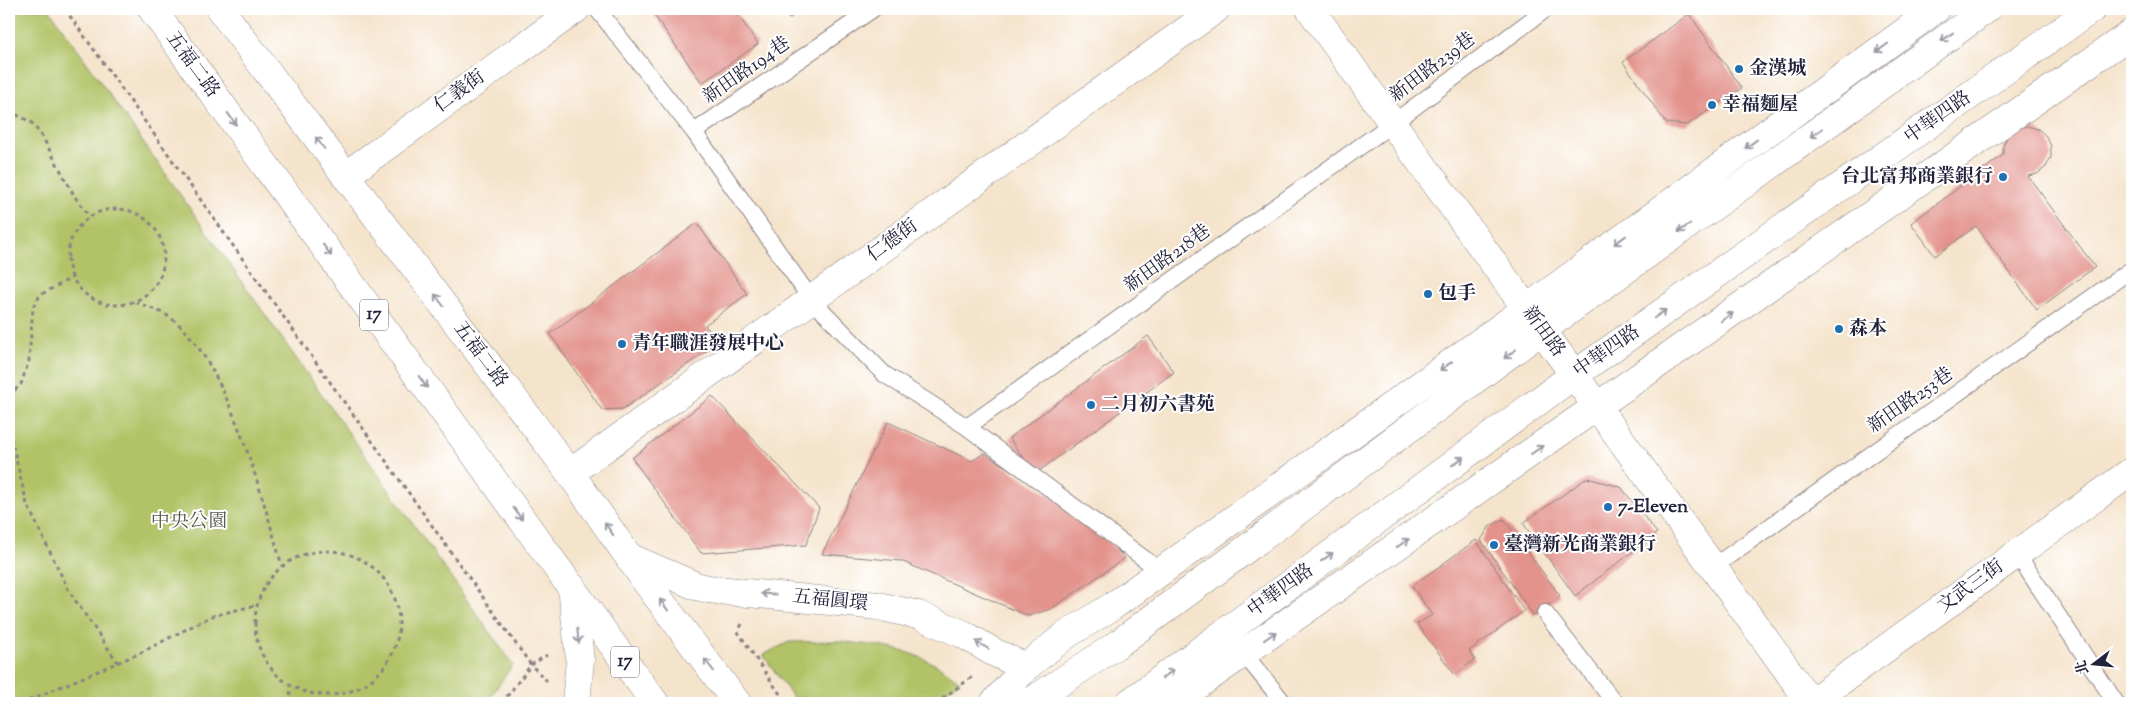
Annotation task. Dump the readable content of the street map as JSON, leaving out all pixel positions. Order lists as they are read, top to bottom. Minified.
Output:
{"streets":{"street":["五福二路","仁義街","中華四路","仁德街","17","新田路","文武三街","五福圓環"],"lane":["新田路239巷","新田路194巷","新田路218巷","新田路253巷"]},"crossings":[["五福二路","仁義街"],["五福二路","仁德街"],["五福二路","五福圓環"],["新田路239巷","新田路218巷"],["新田路239巷","新田路"],["中華四路","新田路"],["新田路218巷","新田路"],["新田路","新田路253巷"],["新田路","文武三街"]],"one_way":["五福圓環"],"parks":["中央公園"],"places":["金漢城","幸福麵屋","台北富邦商業銀行","包手","森本","青年職涯發展中心","二月初六書苑","7-Eleven","臺灣新光商業銀行"],"north":"left"}
